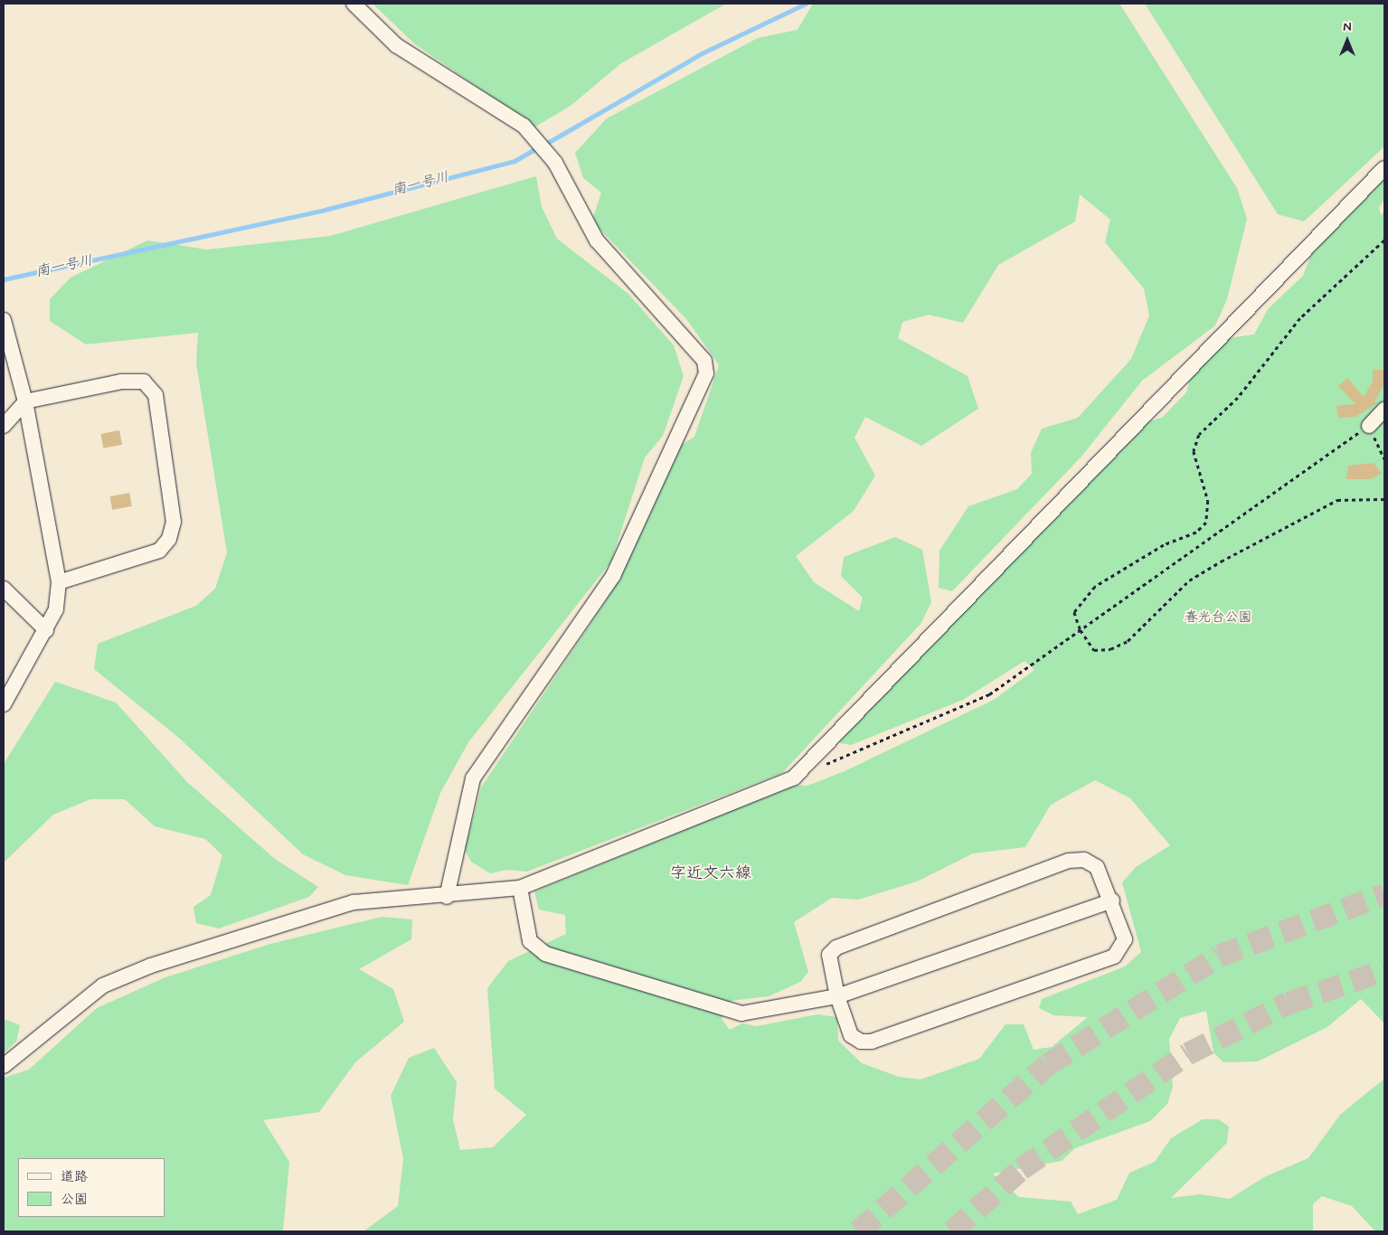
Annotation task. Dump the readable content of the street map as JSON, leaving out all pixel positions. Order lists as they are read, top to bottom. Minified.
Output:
{"districts":["字近文六線"],"water":["南一号川"],"parks":["春光台公園"],"legend":["道路","公園"],"north":"top"}
